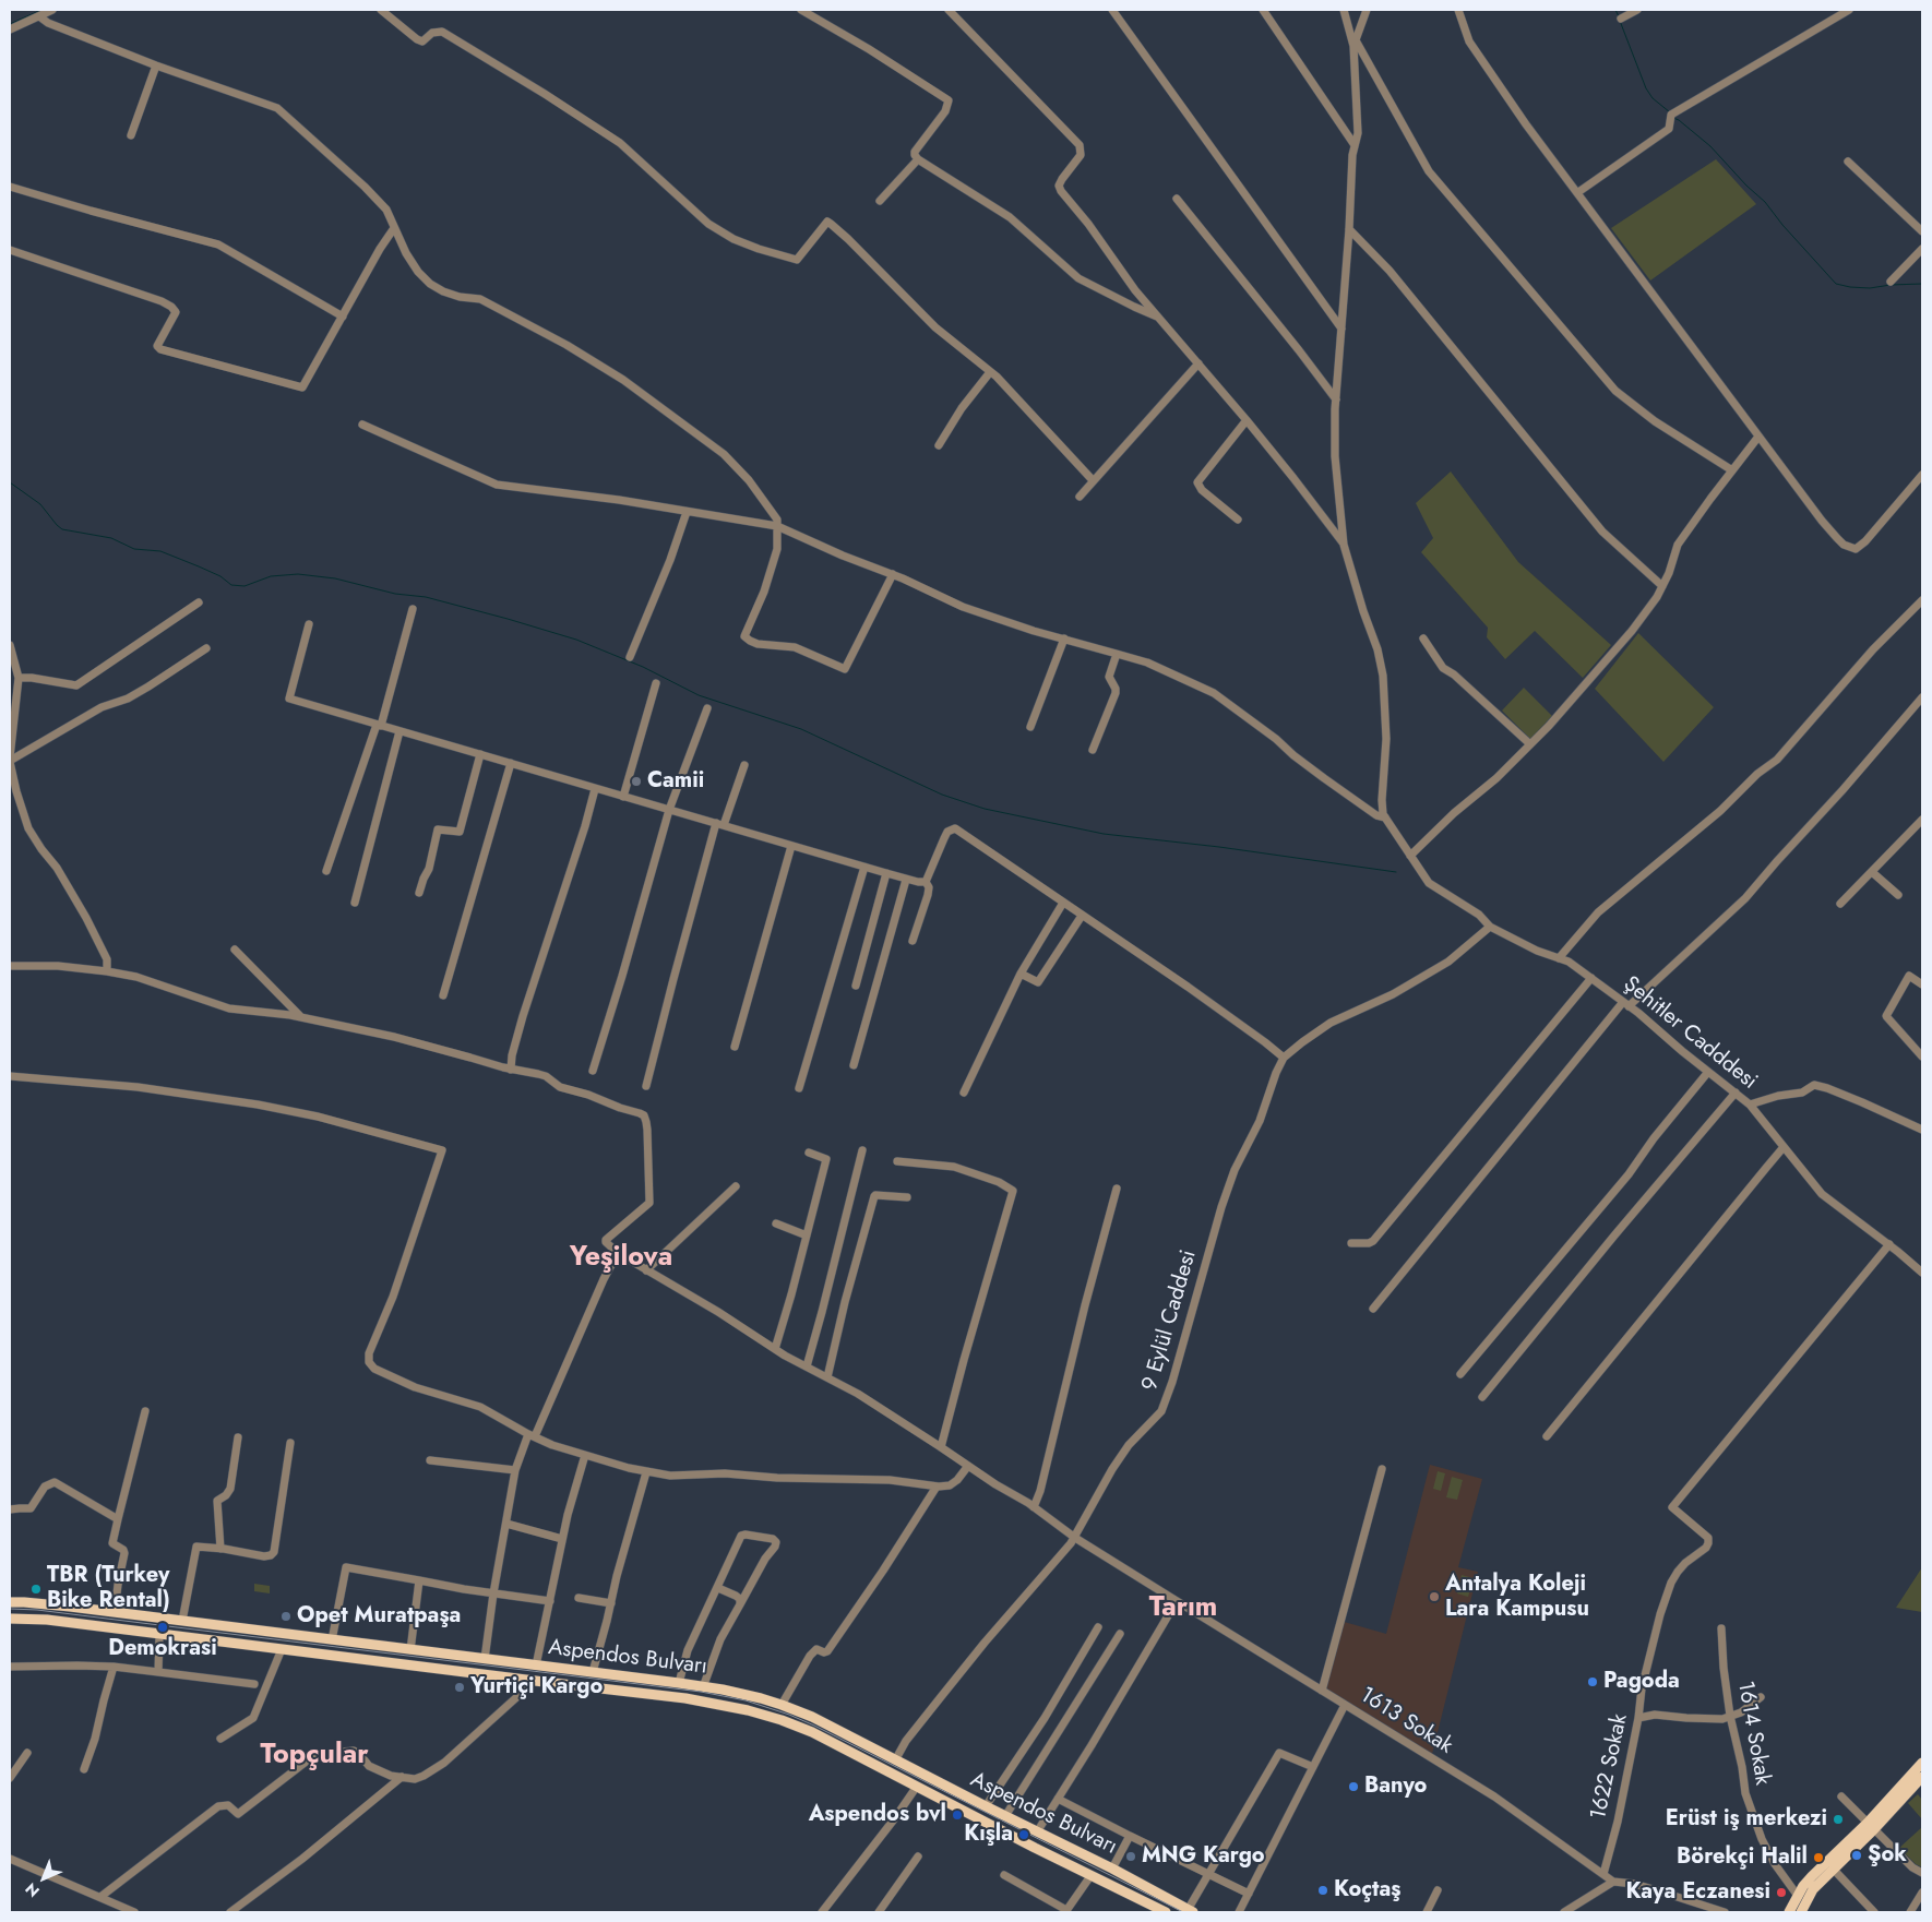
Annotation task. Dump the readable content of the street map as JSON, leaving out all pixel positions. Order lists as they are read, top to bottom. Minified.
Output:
{"streets":{"main road":["Aspendos Bulvarı"],"street":["Şehitler Cadddesi","9 Eylül Caddesi","1613 Sokak","1614 Sokak","1622 Sokak"]},"crossings":[["Şehitler Cadddesi","9 Eylül Caddesi"],["Şehitler Cadddesi","1622 Sokak"],["9 Eylül Caddesi","Aspendos Bulvarı"],["9 Eylül Caddesi","1613 Sokak"],["1613 Sokak","1622 Sokak"]],"districts":["Yeşilova","Tarım","Topçular"],"places":["Camii","TBR (Turkey Bike Rental)","Antalya Koleji Lara Kampusu","Opet Muratpaşa","Demokrasi","Pagoda","Yurtiçi Kargo","Banyo","Aspendos bvl","Erüst iş merkezi","Kışla","Şok","MNG Kargo","Börekçi Halil","Koçtaş","Kaya Eczanesi"],"north":"bottom left"}
